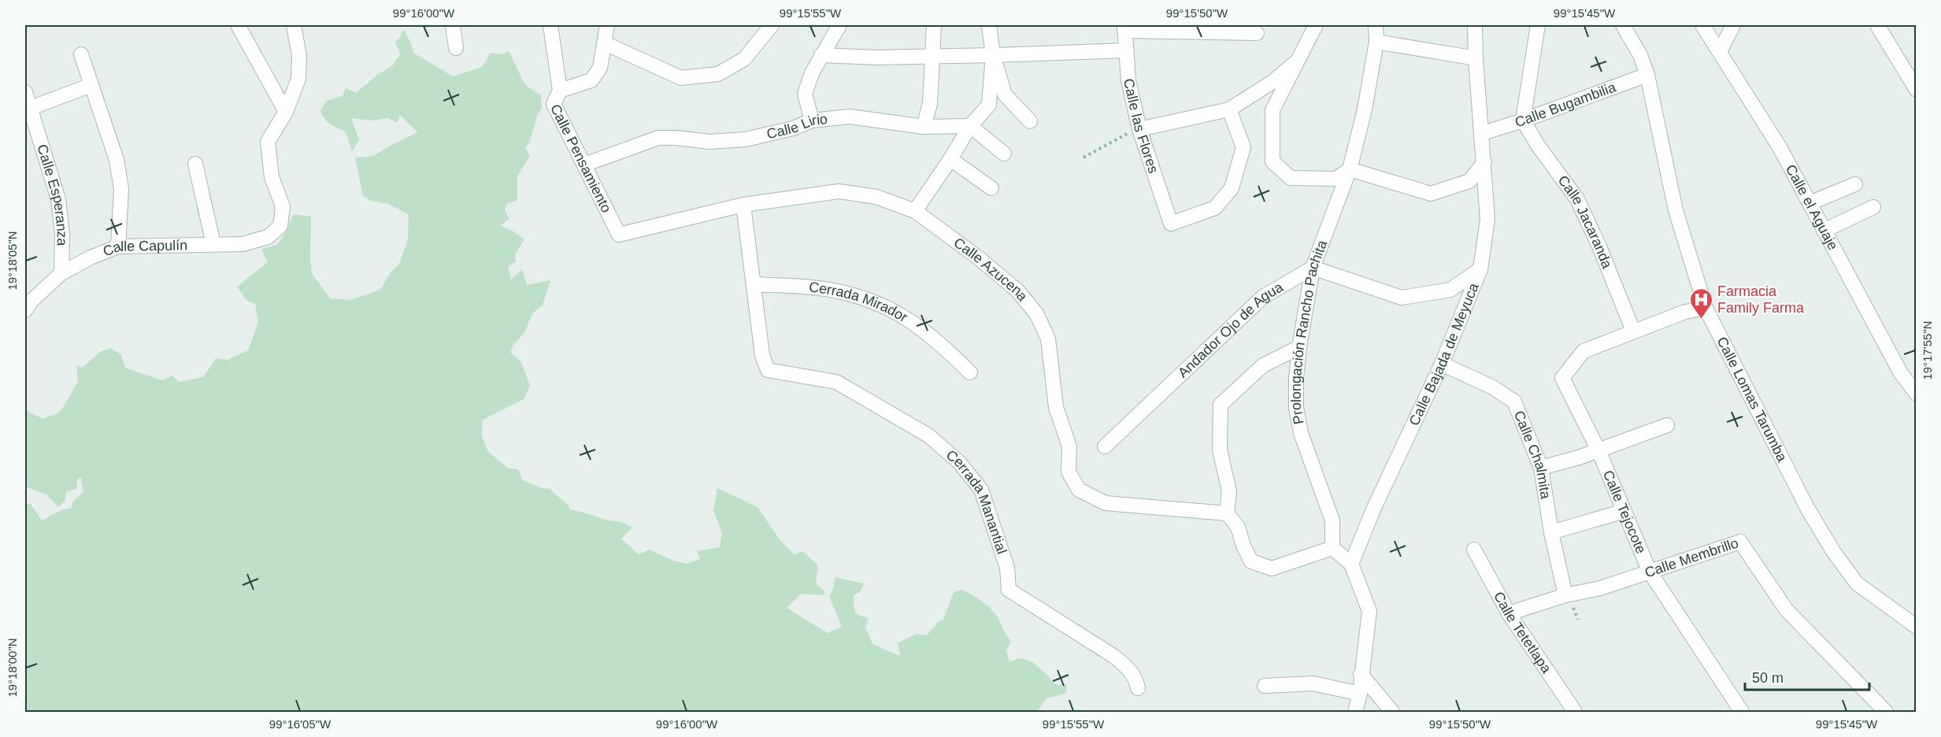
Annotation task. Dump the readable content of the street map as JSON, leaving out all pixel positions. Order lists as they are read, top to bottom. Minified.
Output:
{"streets":{"street":["Calle Bugambilia","Calle las Flores","Calle Lirio","Calle Pensamiento","Calle Esperanza","Calle el Aguaje","Calle Jacaranda","Calle Capulín","Calle Azucena","Cerrada Mirador","Andador Ojo de Agua","Prolongación Rancho Pachita","Calle Bajada de Meyuca","Calle Lomas Tarumba","Calle Chalmita","Cerrada Manantial","Calle Tejocote","Calle Membrillo","Calle Tetetlapa"]},"crossings":[["Calle Bugambilia","Calle Jacaranda"],["Calle Bugambilia","Calle Bajada de Meyuca"],["Calle Bugambilia","Calle Lomas Tarumba"],["Calle Lirio","Calle Pensamiento"],["Calle Pensamiento","Calle Azucena"],["Calle Esperanza","Calle Capulín"],["Calle Jacaranda","Calle Tejocote"],["Cerrada Mirador","Cerrada Manantial"],["Andador Ojo de Agua","Prolongación Rancho Pachita"],["Calle Bajada de Meyuca","Calle Chalmita"],["Calle Chalmita","Calle Membrillo"],["Calle Tejocote","Calle Membrillo"],["Calle Membrillo","Calle Tetetlapa"]],"places":{"hospital":["Farmacia Family Farma"]},"scale_bar":"50 m","coordinates":["99°16'00\"W","99°15'55\"W","99°15'50\"W","99°15'45\"W","19°18'05\"N","19°17'55\"N","19°18'00\"N","99°16'05\"W"]}
